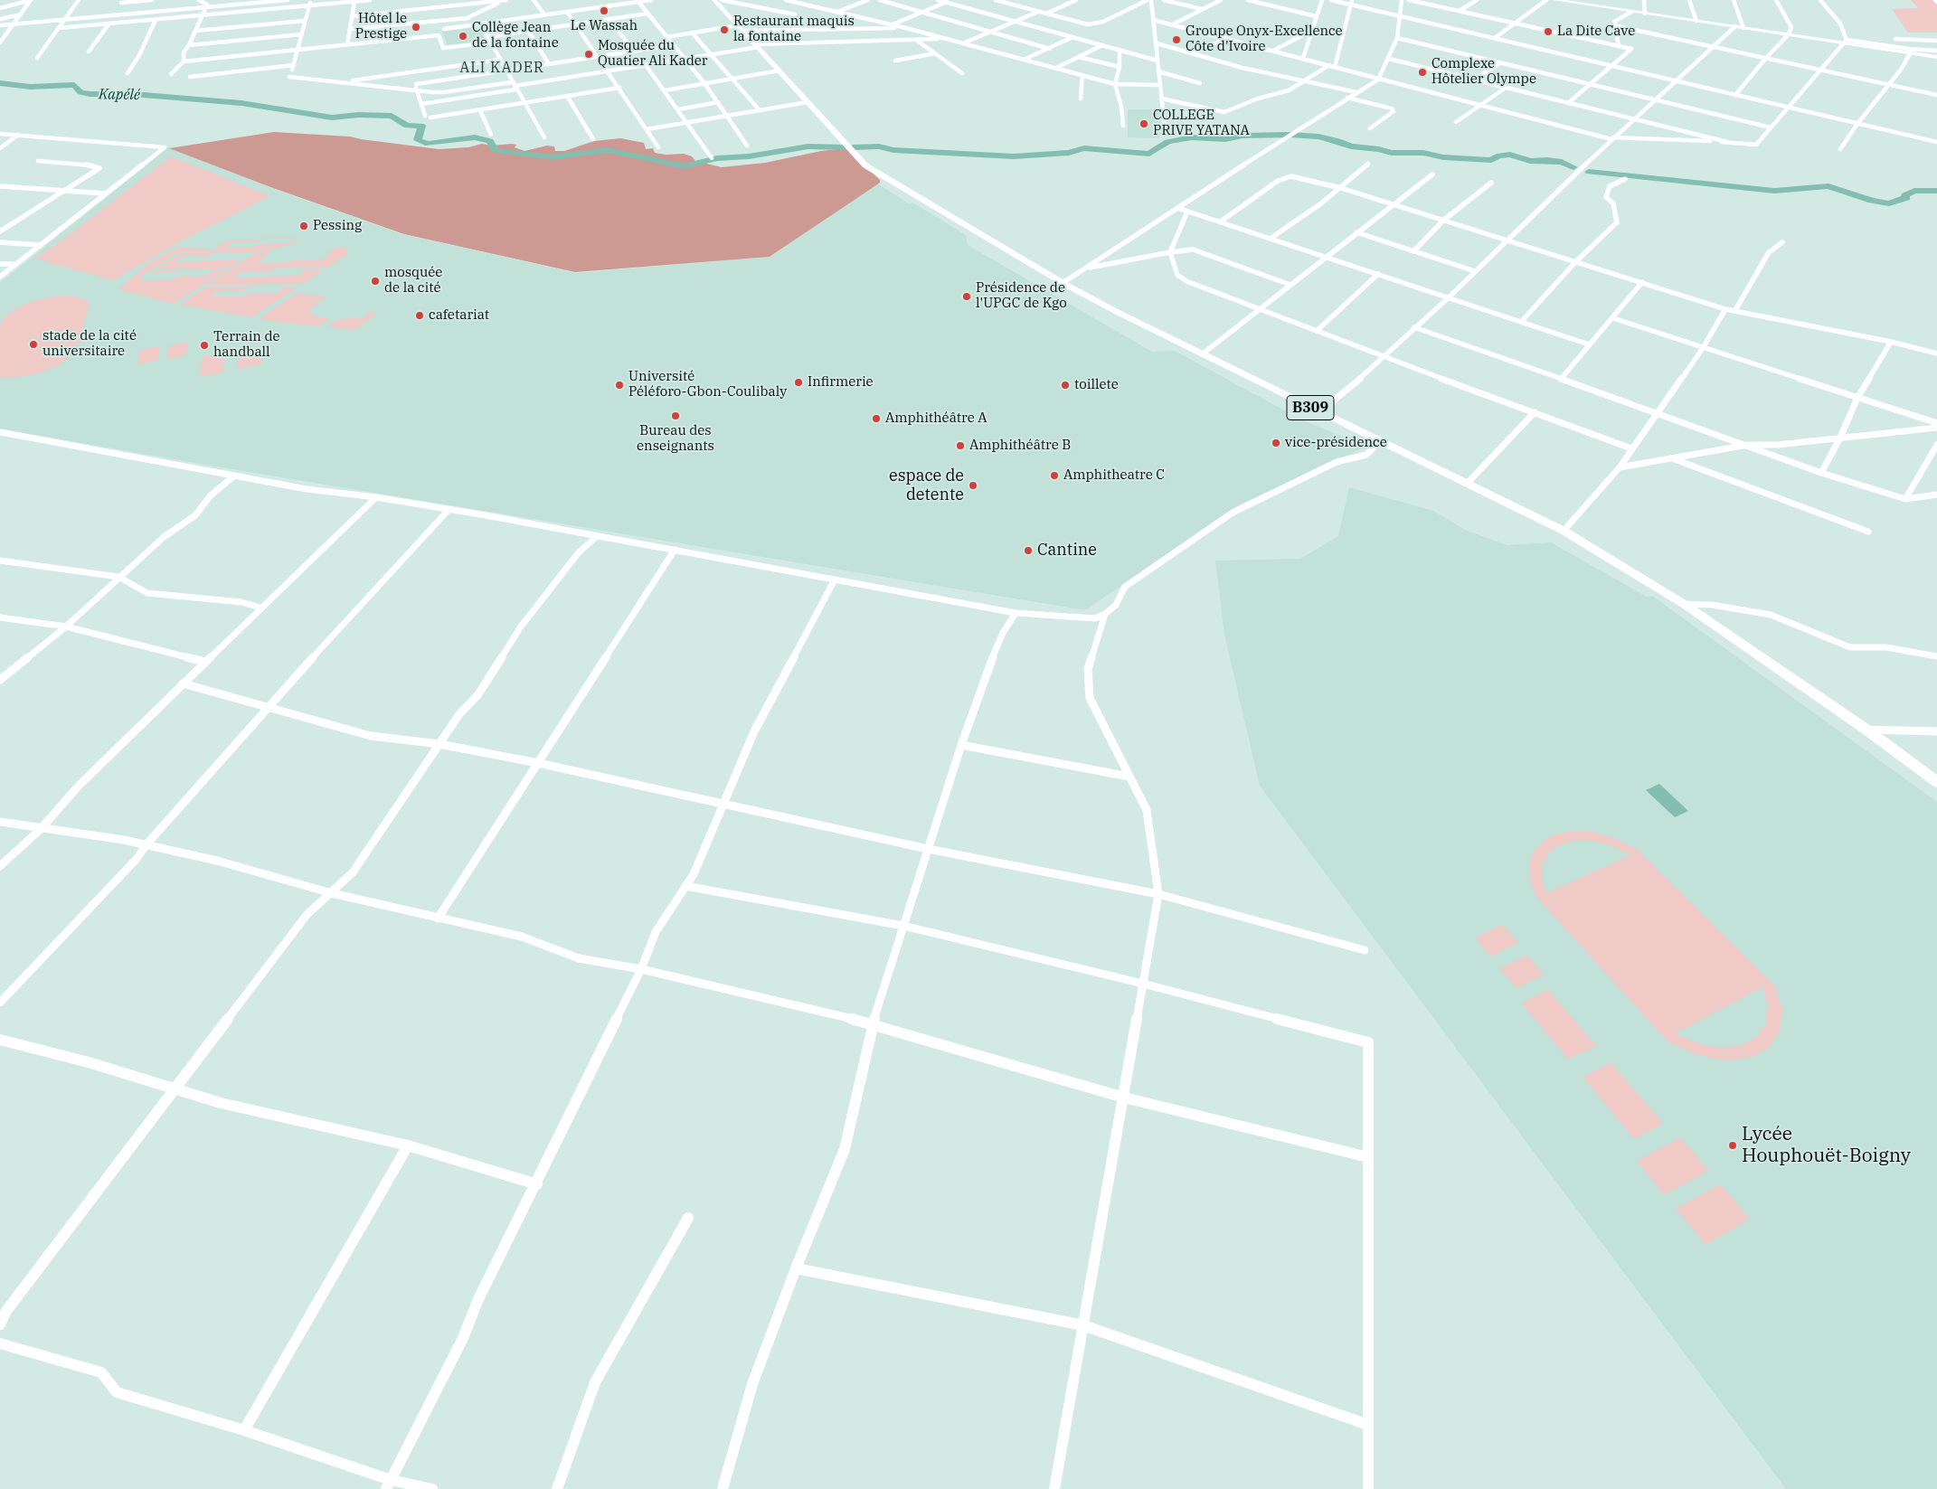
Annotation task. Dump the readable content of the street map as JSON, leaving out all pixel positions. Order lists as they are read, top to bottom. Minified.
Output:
{"streets":{"main road":["B309"]},"districts":["ALI KADER"],"water":["Kapélé"],"places":["Le Wassah","Hôtel le Prestige","Restaurant maquis la fontaine","La Dite Cave","Collège Jean de la fontaine","Groupe Onyx-Excellence Côte d'Ivoire","Mosquée du Quatier Ali Kader","Complexe Hôtelier Olympe","COLLEGE PRIVE YATANA","Pessing","mosquée de la cité","Présidence de l'UPGC de Kgo","cafetariat","stade de la cité universitaire","Terrain de handball","Infirmerie","Université Péléforo-Gbon-Coulibaly","toillete","Bureau des enseignants","Amphithéâtre A","vice-présidence","Amphithéâtre B","Amphitheatre C","espace de detente","Cantine","Lycée Houphouët-Boigny"]}
